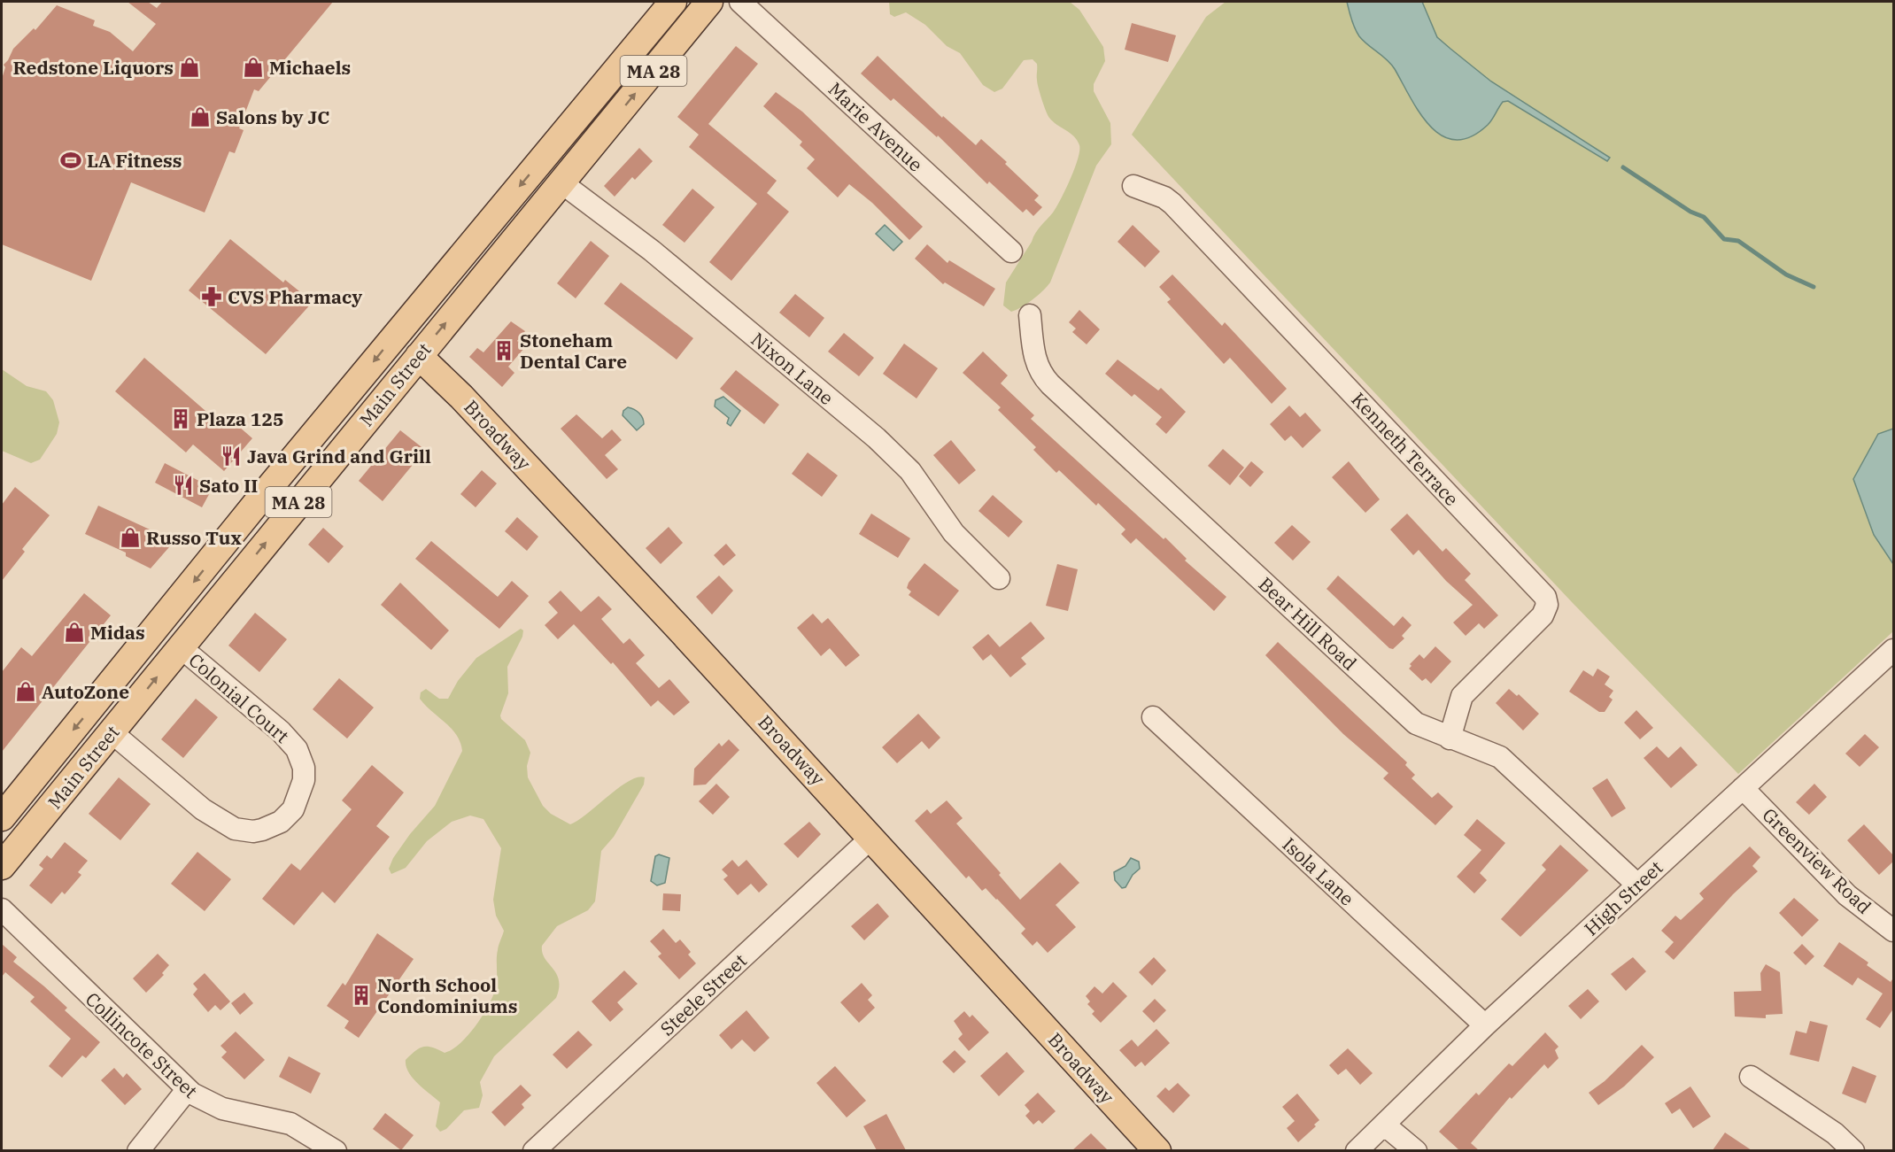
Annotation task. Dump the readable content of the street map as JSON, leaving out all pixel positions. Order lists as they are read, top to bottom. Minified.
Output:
{"streets":{"main road":["MA 28","Main Street","Broadway"],"street":["Marie Avenue","Nixon Lane","Kenneth Terrace","Bear Hill Road","Colonial Court","Greenview Road","Isola Lane","High Street","Steele Street","Collincote Street"]},"crossings":[["Nixon Lane","Main Street"],["Main Street","Broadway"],["Main Street","Colonial Court"],["Broadway","Steele Street"],["Kenneth Terrace","Bear Hill Road"],["Bear Hill Road","High Street"],["Greenview Road","High Street"],["Isola Lane","High Street"]],"places":{"shop":["Redstone Liquors","Michaels","Salons by JC","Russo Tux","Midas","AutoZone"],"sports":["LA Fitness"],"pharmacy":["CVS Pharmacy"],"building":["Stoneham Dental Care","Plaza 125","North School Condominiums"],"restaurant":["Java Grind and Grill","Sato II"]}}
